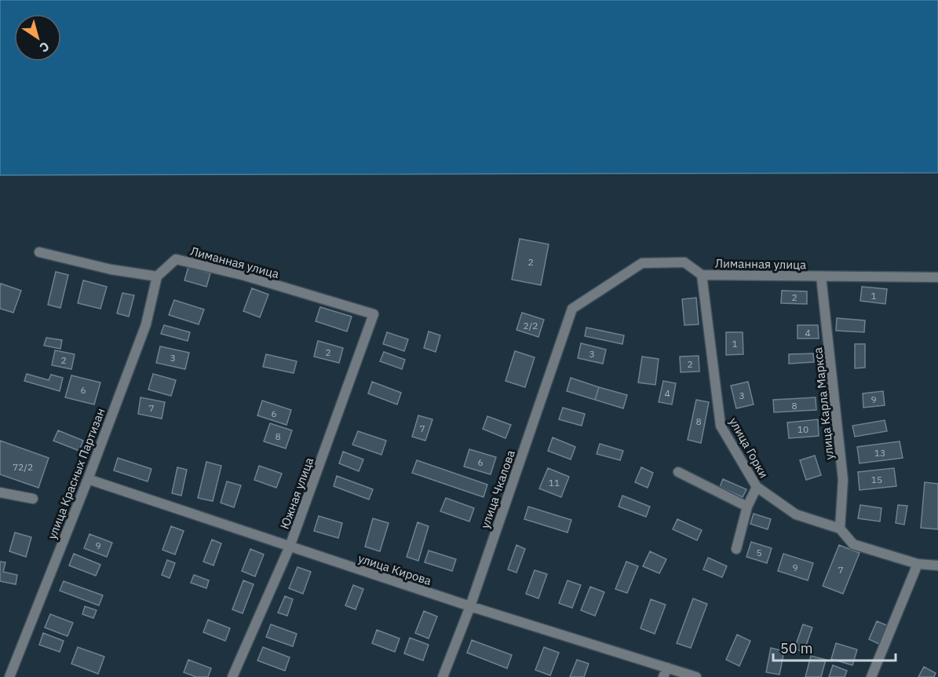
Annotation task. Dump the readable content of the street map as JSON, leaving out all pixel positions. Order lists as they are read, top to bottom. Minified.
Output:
{"streets":{"street":["Лиманная улица","улица Карла Маркса","улица Горки","улица Красных Партизан","улица Чкалова","Южная улица","улица Кирова"]},"crossings":[["Лиманная улица","улица Карла Маркса"],["Лиманная улица","улица Горки"],["Лиманная улица","улица Красных Партизан"],["Лиманная улица","улица Чкалова"],["Лиманная улица","Южная улица"],["улица Карла Маркса","улица Горки"],["улица Красных Партизан","улица Кирова"],["улица Чкалова","улица Кирова"],["Южная улица","улица Кирова"]],"house_numbers":["2","1","2","2/2","4","1","2","3","3","2","2","6","4","3","9","8","7","6","8","7","10","8","13","6","72/2","15","11","9","5","9","7"],"scale_bar":"50 m","north":"bottom right"}
